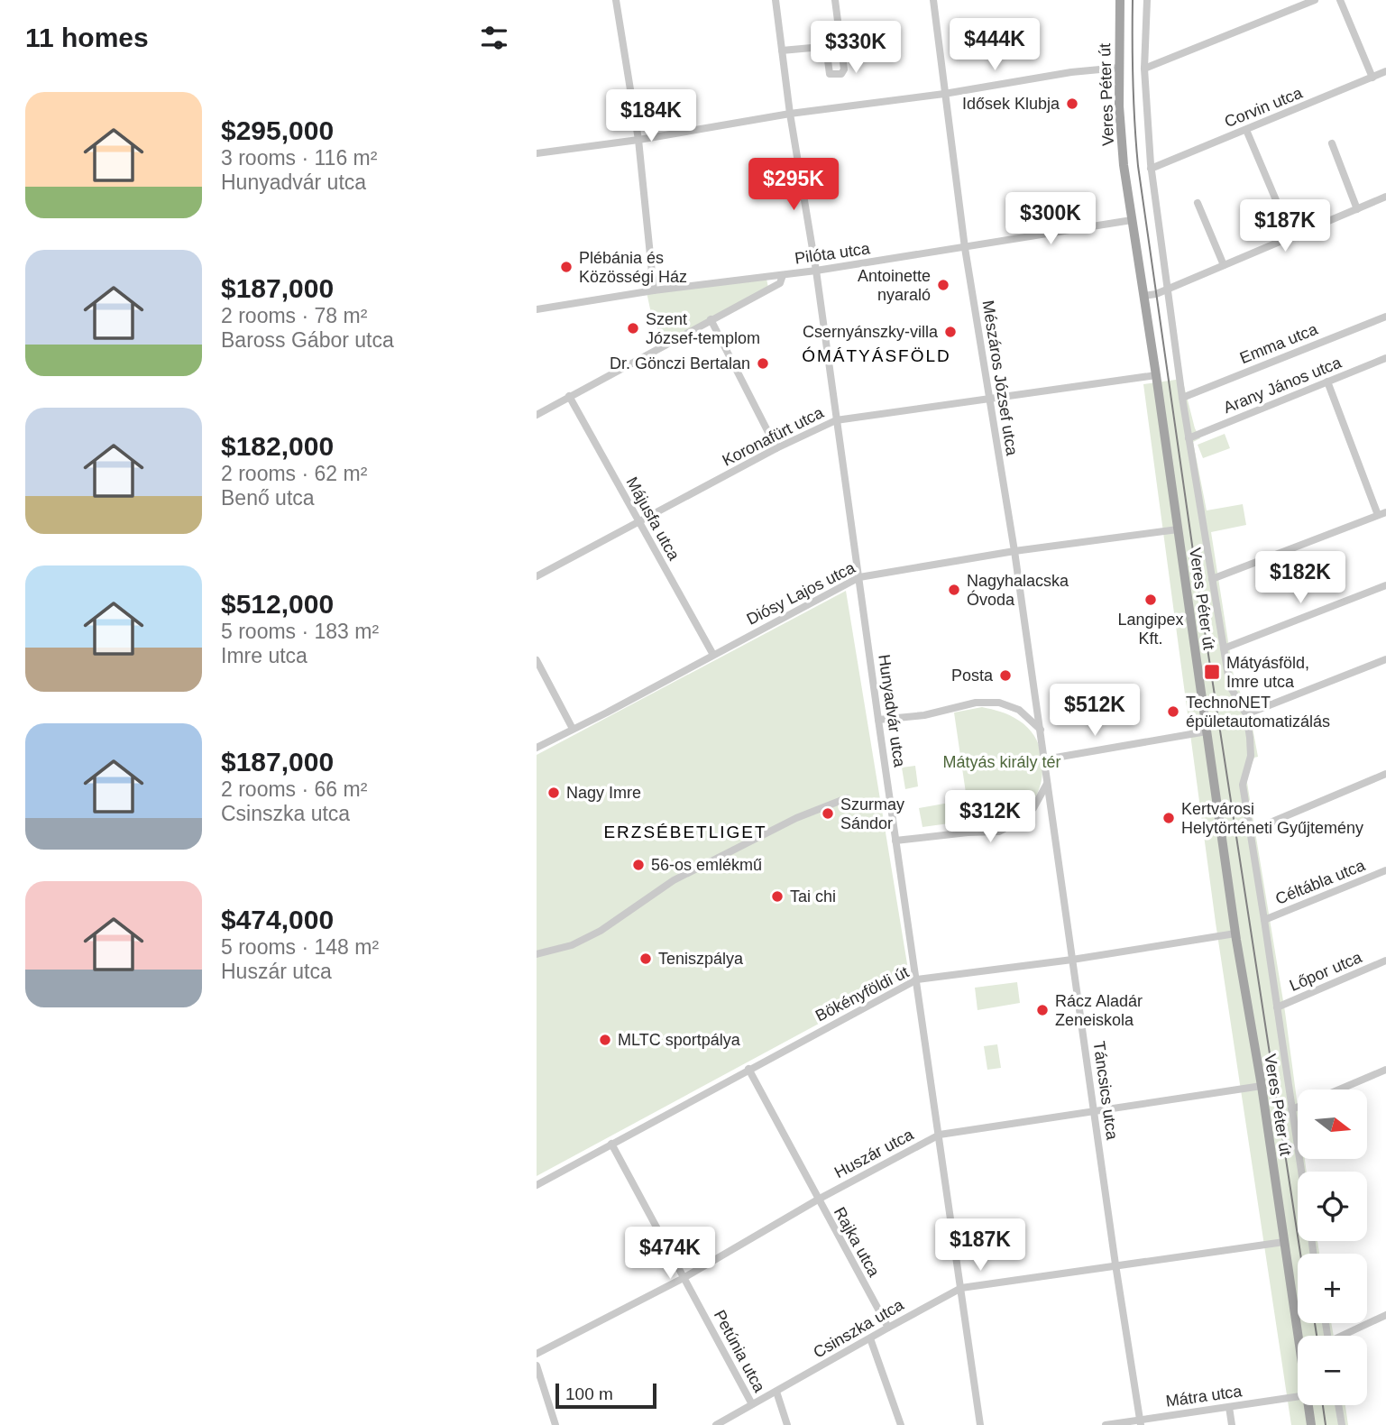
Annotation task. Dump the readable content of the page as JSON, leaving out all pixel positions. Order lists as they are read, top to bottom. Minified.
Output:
{"streets":{"main road":["Veres Péter út"],"street":["Corvin utca","Pilóta utca","Emma utca","Mészáros József utca","Arany János utca","Koronafürt utca","Májusfa utca","Diósy Lajos utca","Hunyadvár utca","Céltábla utca","Lőpor utca","Bökényföldi út","Táncsics utca","Huszár utca","Rajka utca","Csinszka utca","Petúnia utca","Mátra utca"]},"crossings":[["Veres Péter út","Corvin utca"],["Veres Péter út","Pilóta utca"],["Veres Péter út","Emma utca"],["Veres Péter út","Arany János utca"],["Veres Péter út","Koronafürt utca"],["Veres Péter út","Diósy Lajos utca"],["Veres Péter út","Céltábla utca"],["Veres Péter út","Lőpor utca"],["Veres Péter út","Bökényföldi út"],["Veres Péter út","Huszár utca"],["Veres Péter út","Csinszka utca"],["Pilóta utca","Mészáros József utca"],["Pilóta utca","Hunyadvár utca"],["Mészáros József utca","Koronafürt utca"],["Mészáros József utca","Diósy Lajos utca"],["Mészáros József utca","Táncsics utca"],["Koronafürt utca","Májusfa utca"],["Koronafürt utca","Hunyadvár utca"],["Májusfa utca","Diósy Lajos utca"],["Diósy Lajos utca","Hunyadvár utca"],["Hunyadvár utca","Bökényföldi út"],["Hunyadvár utca","Huszár utca"],["Hunyadvár utca","Csinszka utca"],["Bökényföldi út","Táncsics utca"],["Bökényföldi út","Rajka utca"],["Bökényföldi út","Petúnia utca"],["Táncsics utca","Huszár utca"],["Táncsics utca","Csinszka utca"],["Táncsics utca","Mátra utca"],["Huszár utca","Rajka utca"],["Huszár utca","Petúnia utca"],["Rajka utca","Csinszka utca"],["Csinszka utca","Petúnia utca"]],"districts":["ÓMÁTYÁSFÖLD","ERZSÉBETLIGET"],"parks":["Mátyás király tér"],"places":{"other":["Idősek Klubja","Plébánia és Közösségi Ház","Antoinette nyaraló","Szent József-templom","Csernyánszky-villa","Dr. Gönczi Bertalan","Nagyhalacska Óvoda","Langipex Kft.","Posta","TechnoNET épületautomatizálás","Nagy Imre","Szurmay Sándor","Kertvárosi Helytörténeti Gyűjtemény","56-os emlékmű","Tai chi","Teniszpálya","Rácz Aladár Zeneiskola","MLTC sportpálya"],"transit":["Mátyásföld, Imre utca"]},"scale_bar":"100 m","north":"right","page":{"heading":"11 homes","price":["$444K","$330K","$184K","$295K","$300K","$187K","$182K","$512K","$312K","$187K","$474K"],"list":[{"name":"$295,000","note":"3 rooms · 116 m² · Hunyadvár utca"},{"name":"$187,000","note":"2 rooms · 78 m² · Baross Gábor utca"},{"name":"$182,000","note":"2 rooms · 62 m² · Benő utca"},{"name":"$512,000","note":"5 rooms · 183 m² · Imre utca"},{"name":"$187,000","note":"2 rooms · 66 m² · Csinszka utca"},{"name":"$474,000","note":"5 rooms · 148 m² · Huszár utca"}],"map_buttons":["+","−"],"scale":"100 m"}}
